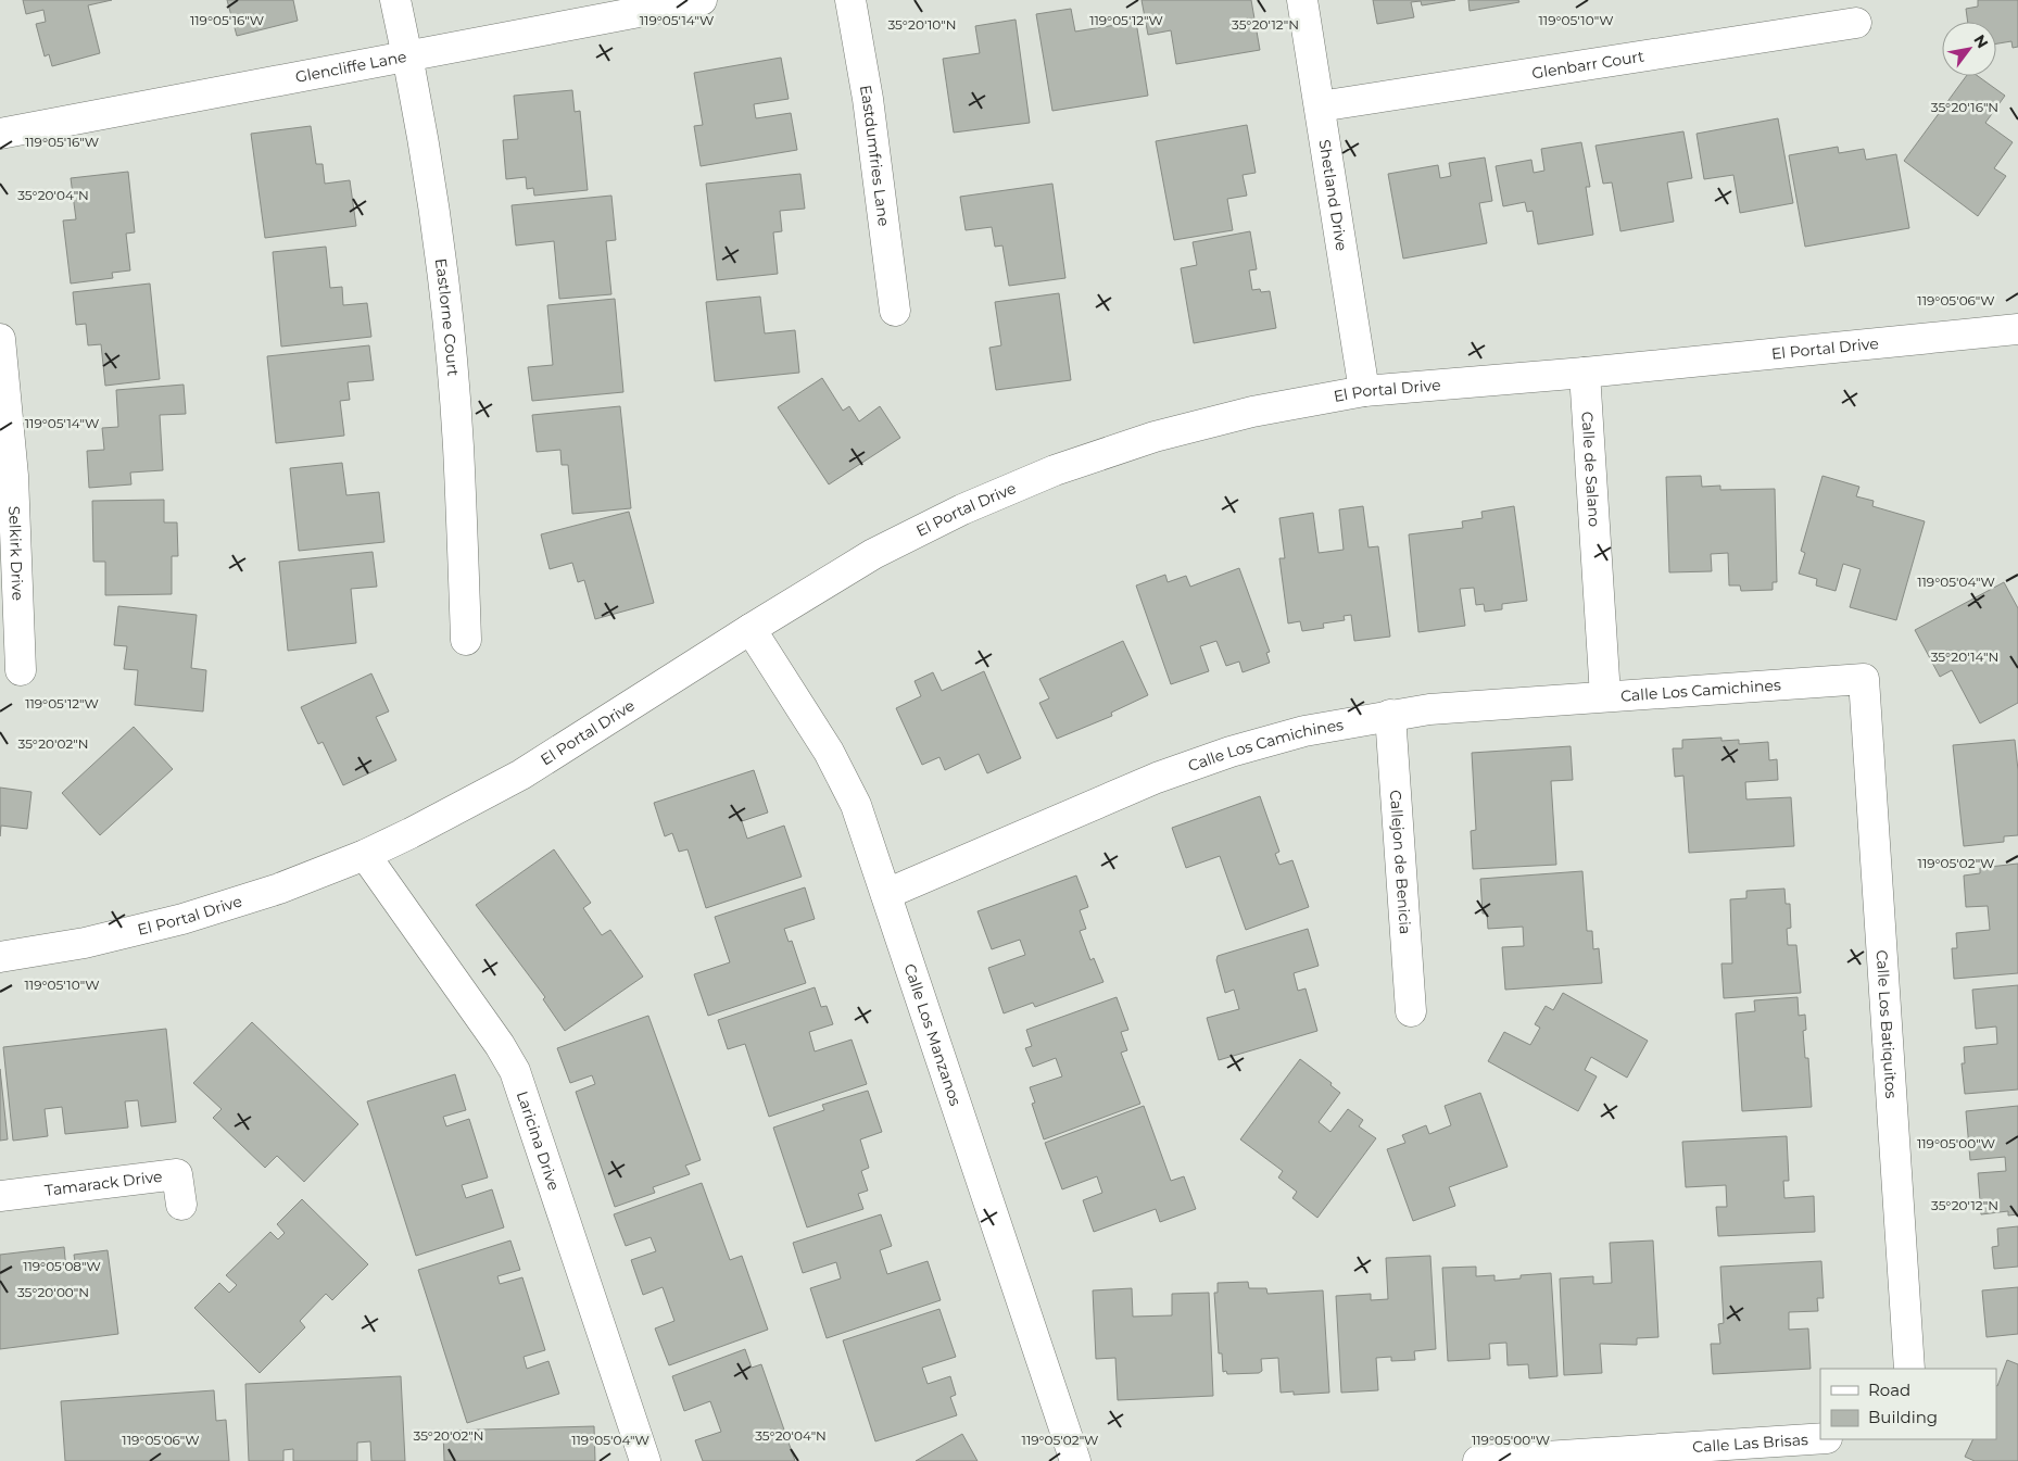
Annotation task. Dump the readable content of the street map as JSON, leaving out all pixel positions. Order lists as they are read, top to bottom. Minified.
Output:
{"streets":{"street":["Glenbarr Court","Glencliffe Lane","Eastdumfries Lane","Shetland Drive","Eastlorne Court","El Portal Drive","Calle de Salano","Selkirk Drive","Calle Los Camichines","Callejon de Benicia","Calle Los Batiquitos","Calle Los Manzanos","Laricina Drive","Tamarack Drive","Calle Las Brisas"]},"crossings":[["Glenbarr Court","Shetland Drive"],["Glencliffe Lane","Eastlorne Court"],["Shetland Drive","El Portal Drive"],["El Portal Drive","Calle de Salano"],["El Portal Drive","Calle Los Manzanos"],["El Portal Drive","Laricina Drive"],["Calle de Salano","Calle Los Camichines"],["Calle Los Camichines","Callejon de Benicia"],["Calle Los Camichines","Calle Los Batiquitos"],["Calle Los Camichines","Calle Los Manzanos"]],"legend":["Road","Building"],"north":"top right","coordinates":["119°05'14\"W","119°05'12\"W","119°05'10\"W","119°05'16\"W","35°20'10\"N","35°20'12\"N","35°20'16\"N","35°20'04\"N","119°05'06\"W","119°05'04\"W","35°20'14\"N","35°20'02\"N","119°05'02\"W","119°05'00\"W","119°05'08\"W","35°20'00\"N"]}
